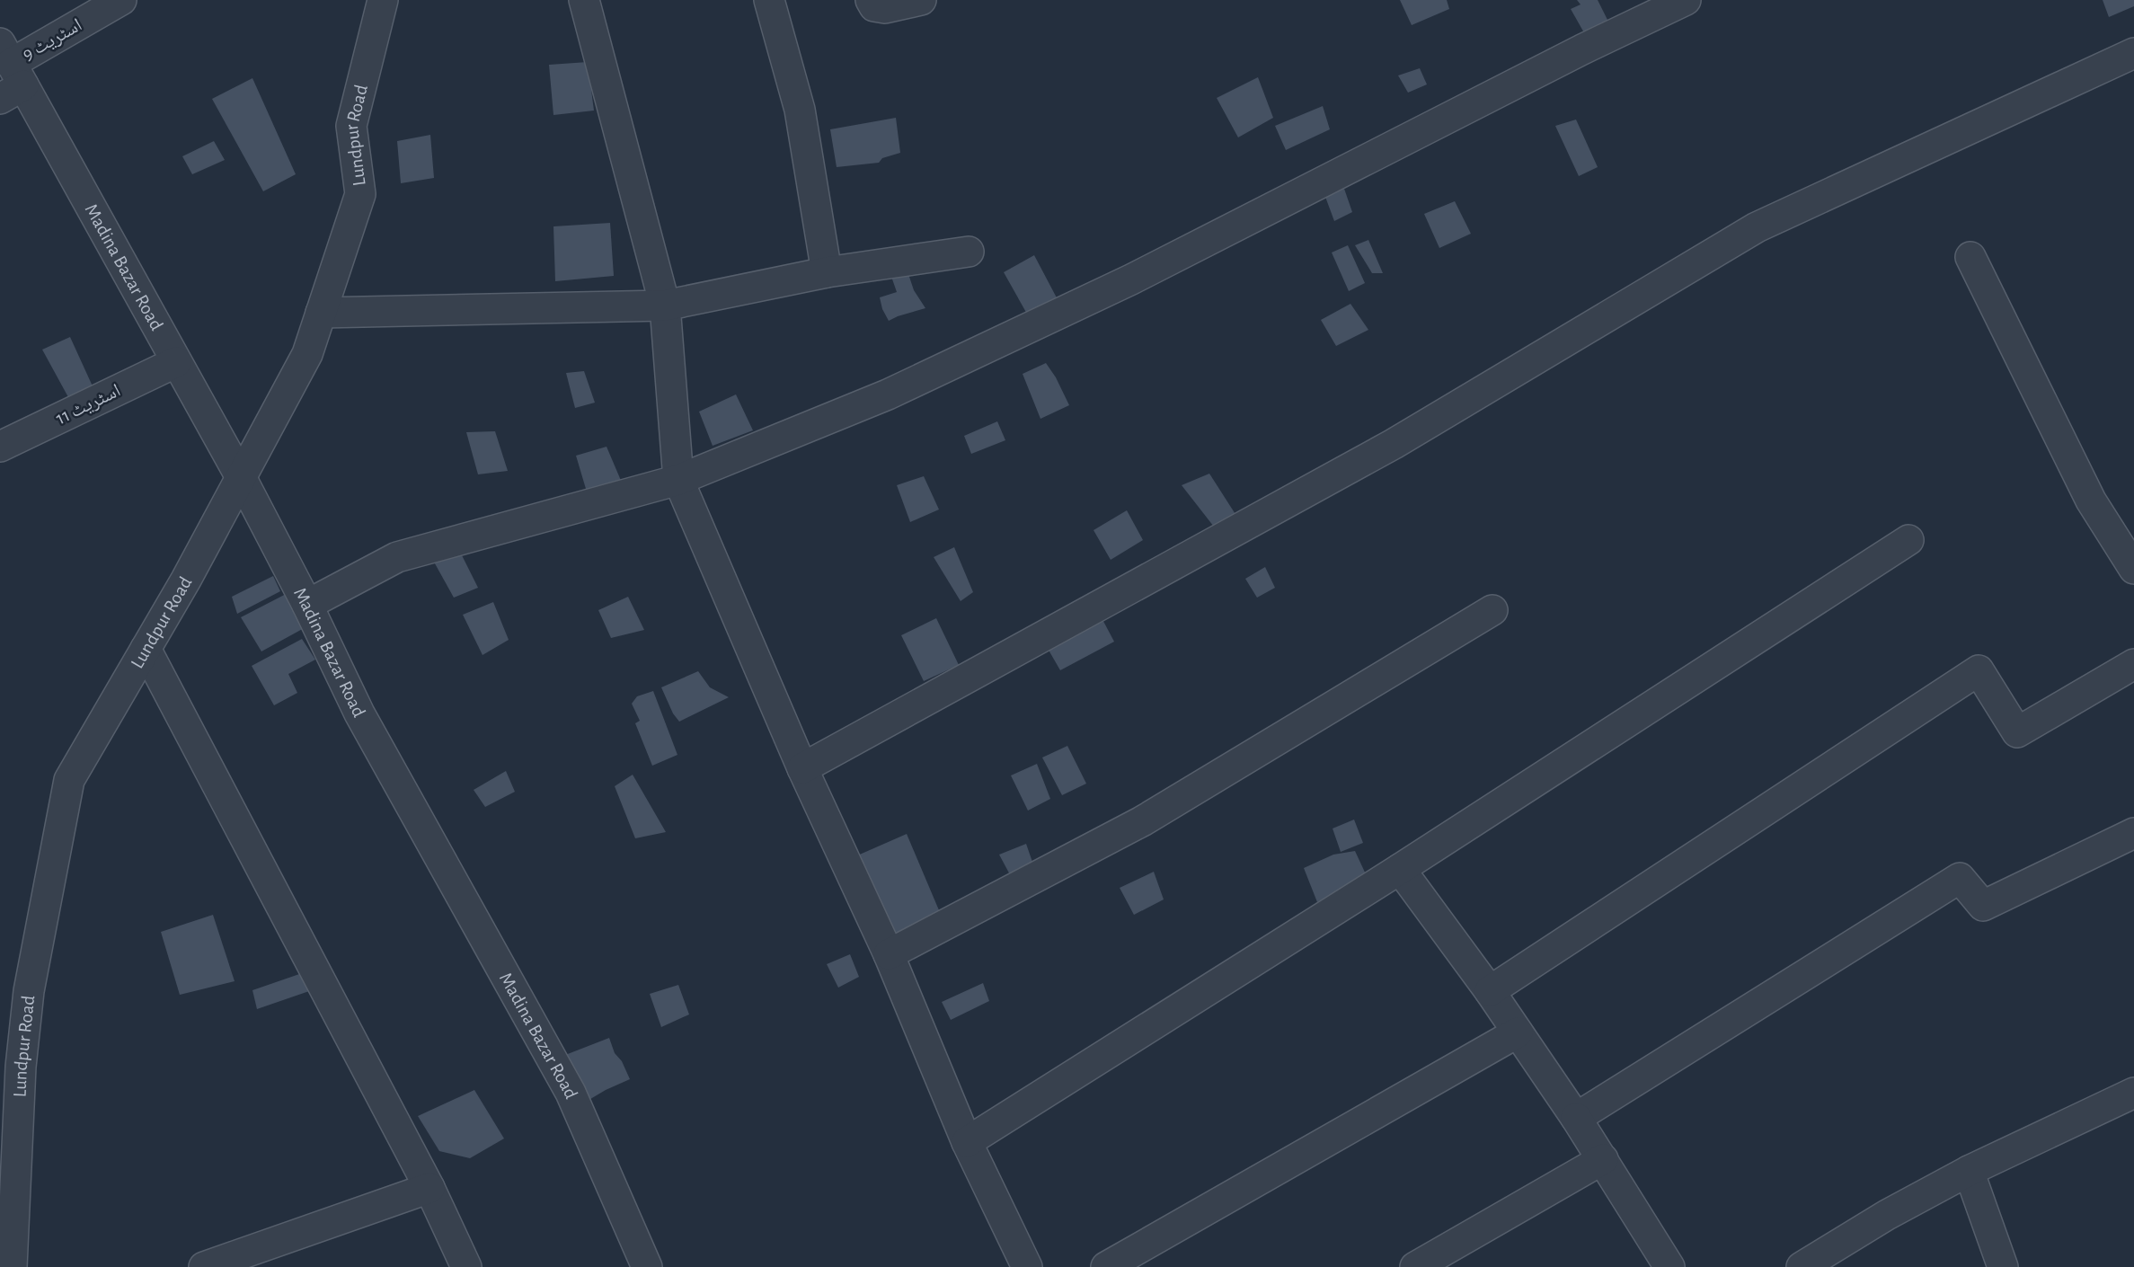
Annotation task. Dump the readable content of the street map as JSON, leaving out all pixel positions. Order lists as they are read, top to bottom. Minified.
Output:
{"streets":{"street":["اسٹریٹ 9","Lundpur Road","Madina Bazar Road","اسٹریٹ 11"]},"crossings":[["اسٹریٹ 9","Madina Bazar Road"],["Lundpur Road","Madina Bazar Road"],["Madina Bazar Road","اسٹریٹ 11"]]}
